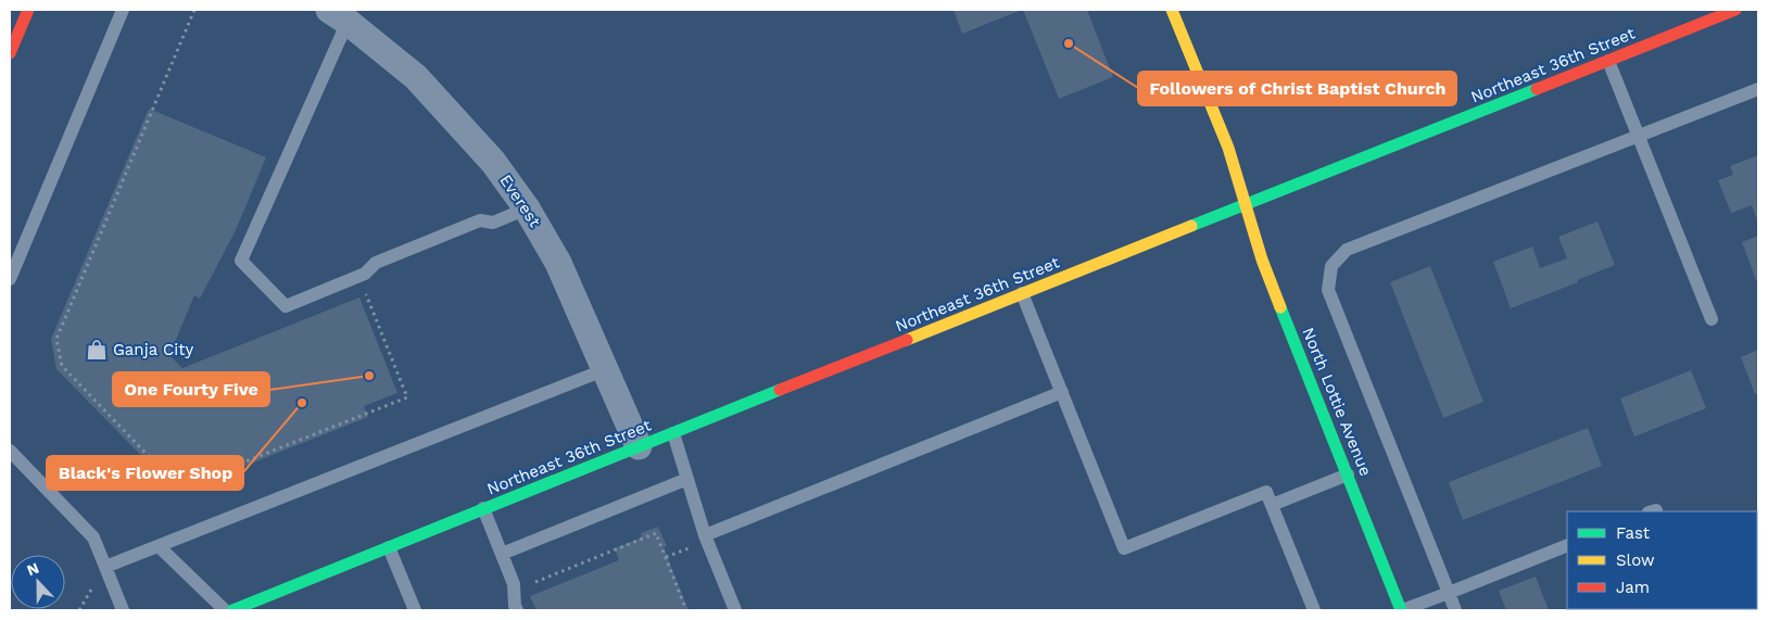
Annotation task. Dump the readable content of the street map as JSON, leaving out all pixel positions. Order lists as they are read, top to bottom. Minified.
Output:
{"streets":{"main road":["Northeast 36th Street","North Lottie Avenue"],"street":["Everest"]},"crossings":[["Northeast 36th Street","Everest"],["Northeast 36th Street","North Lottie Avenue"]],"places":{"other":["Followers of Christ Baptist Church","One Fourty Five","Black's Flower Shop"],"shop":["Ganja City"]},"legend":["Fast","Slow","Jam"],"north":"top"}
